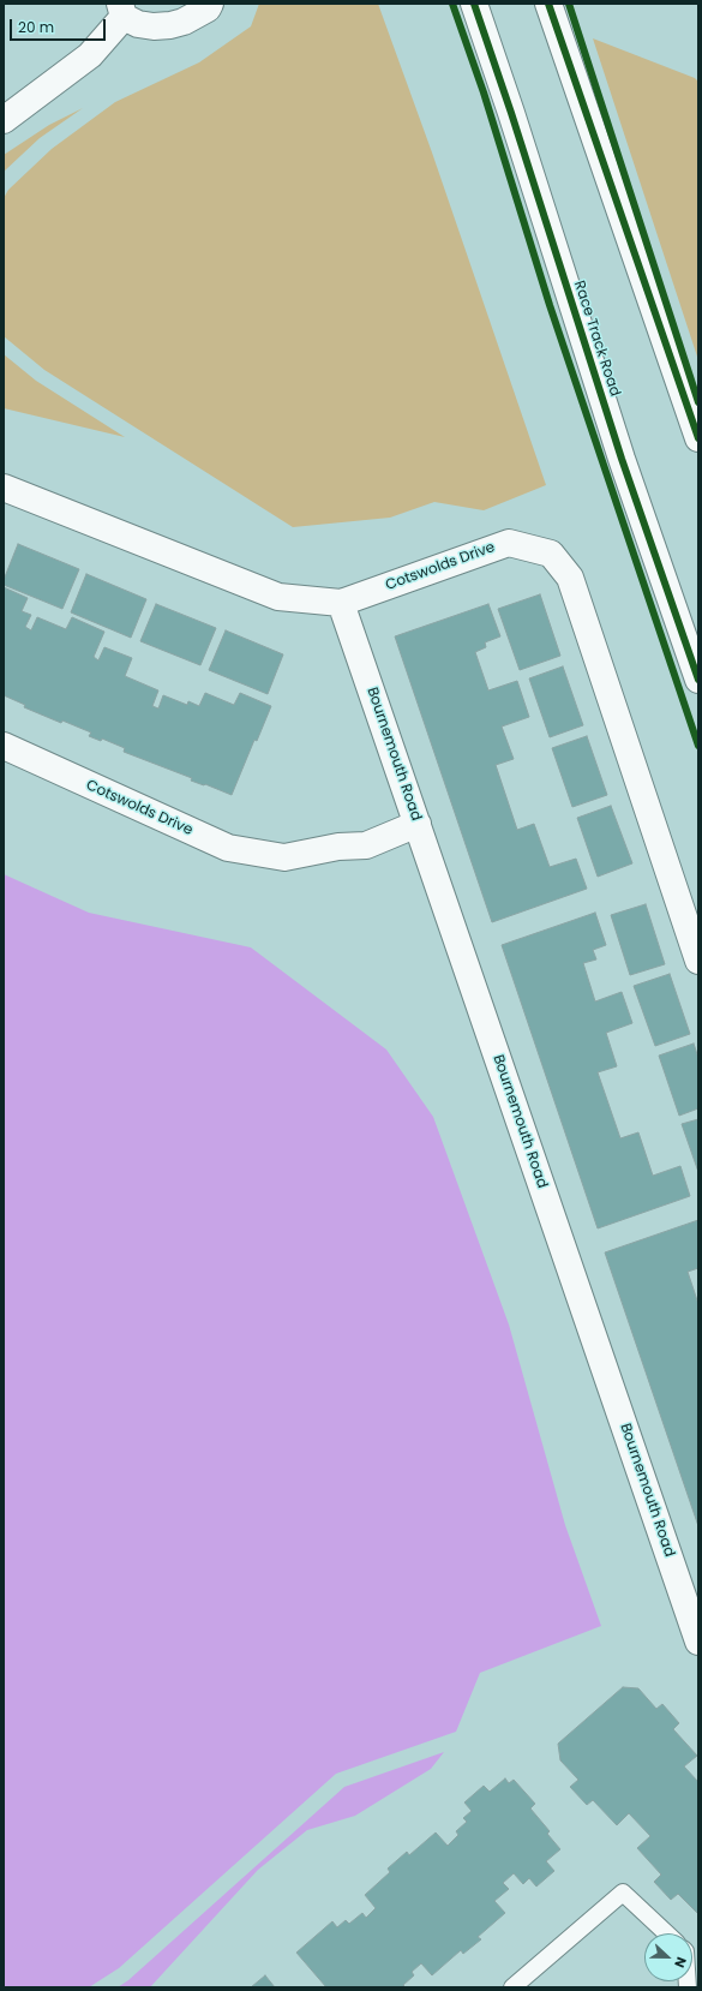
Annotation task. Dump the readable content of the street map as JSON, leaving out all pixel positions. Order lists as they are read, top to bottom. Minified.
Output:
{"streets":{"street":["Race Track Road","Cotswolds Drive","Bournemouth Road"]},"crossings":[["Cotswolds Drive","Bournemouth Road"]],"scale_bar":"20 m","north":"right"}
